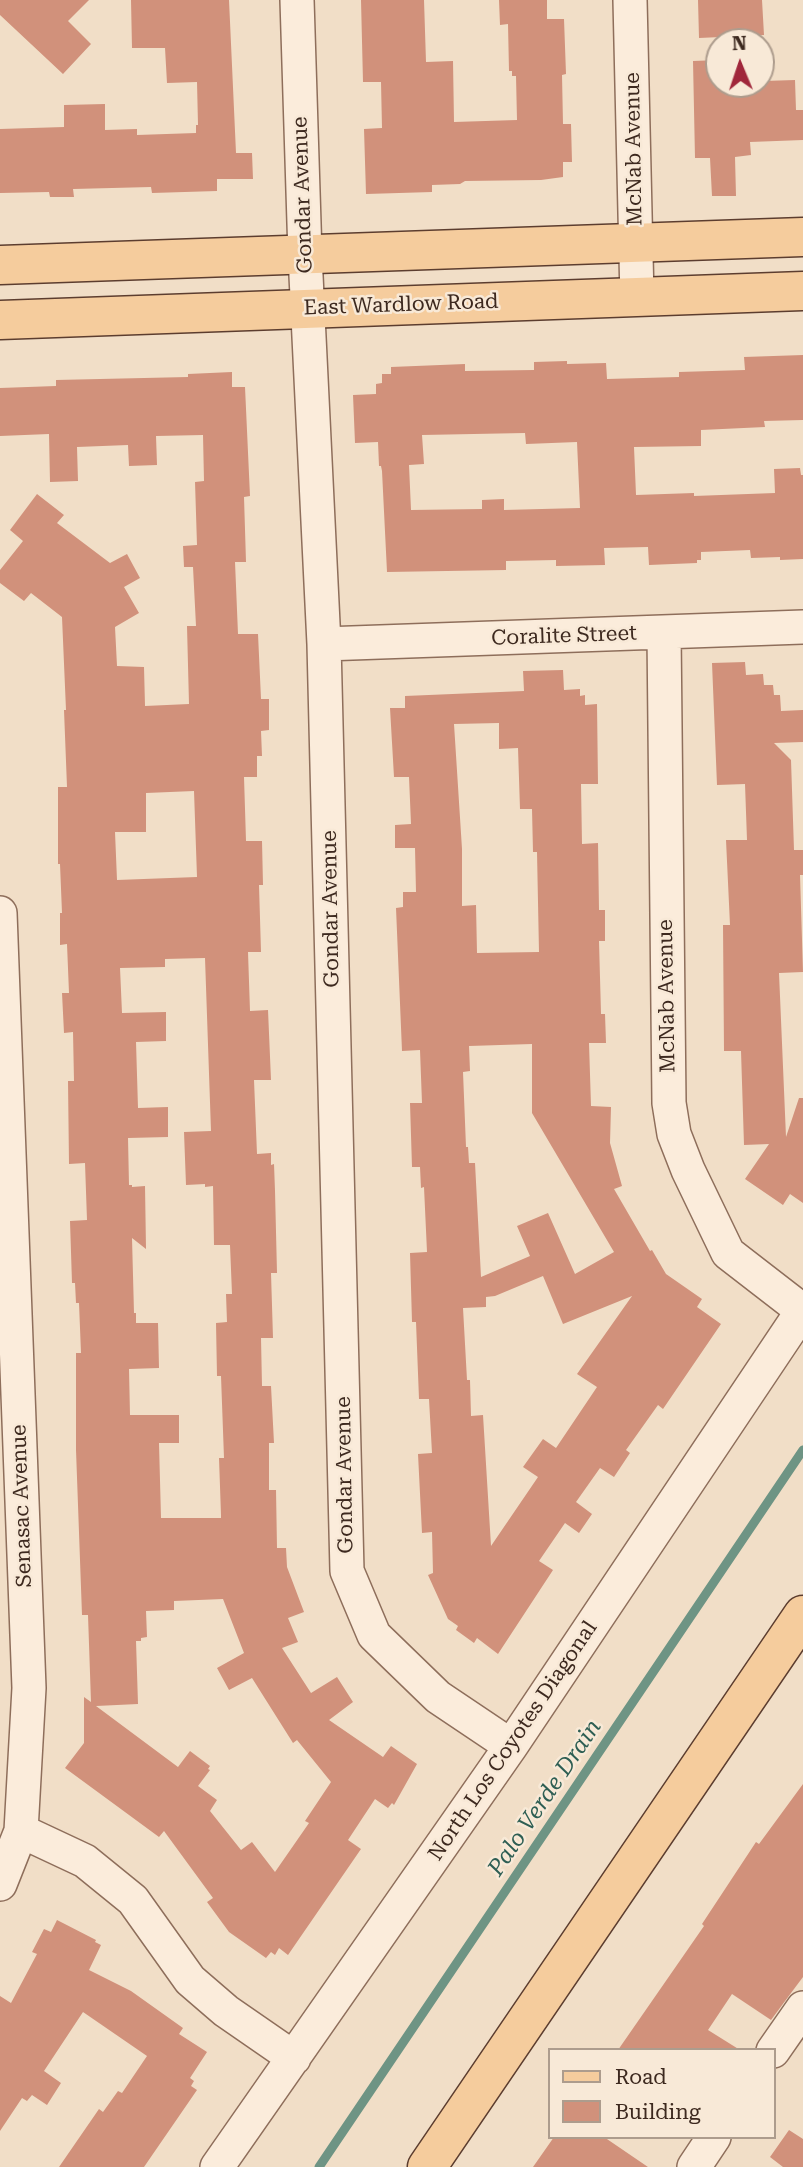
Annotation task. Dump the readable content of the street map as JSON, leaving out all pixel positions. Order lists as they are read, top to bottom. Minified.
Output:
{"streets":{"main road":["East Wardlow Road"],"street":["McNab Avenue","Gondar Avenue","Coralite Street","Senasac Avenue","North Los Coyotes Diagonal"]},"crossings":[["McNab Avenue","East Wardlow Road"],["McNab Avenue","Coralite Street"],["McNab Avenue","North Los Coyotes Diagonal"],["Gondar Avenue","East Wardlow Road"],["Gondar Avenue","Coralite Street"],["Gondar Avenue","North Los Coyotes Diagonal"]],"water":["Palo Verde Drain"],"legend":["Road","Building"],"north":"top"}
